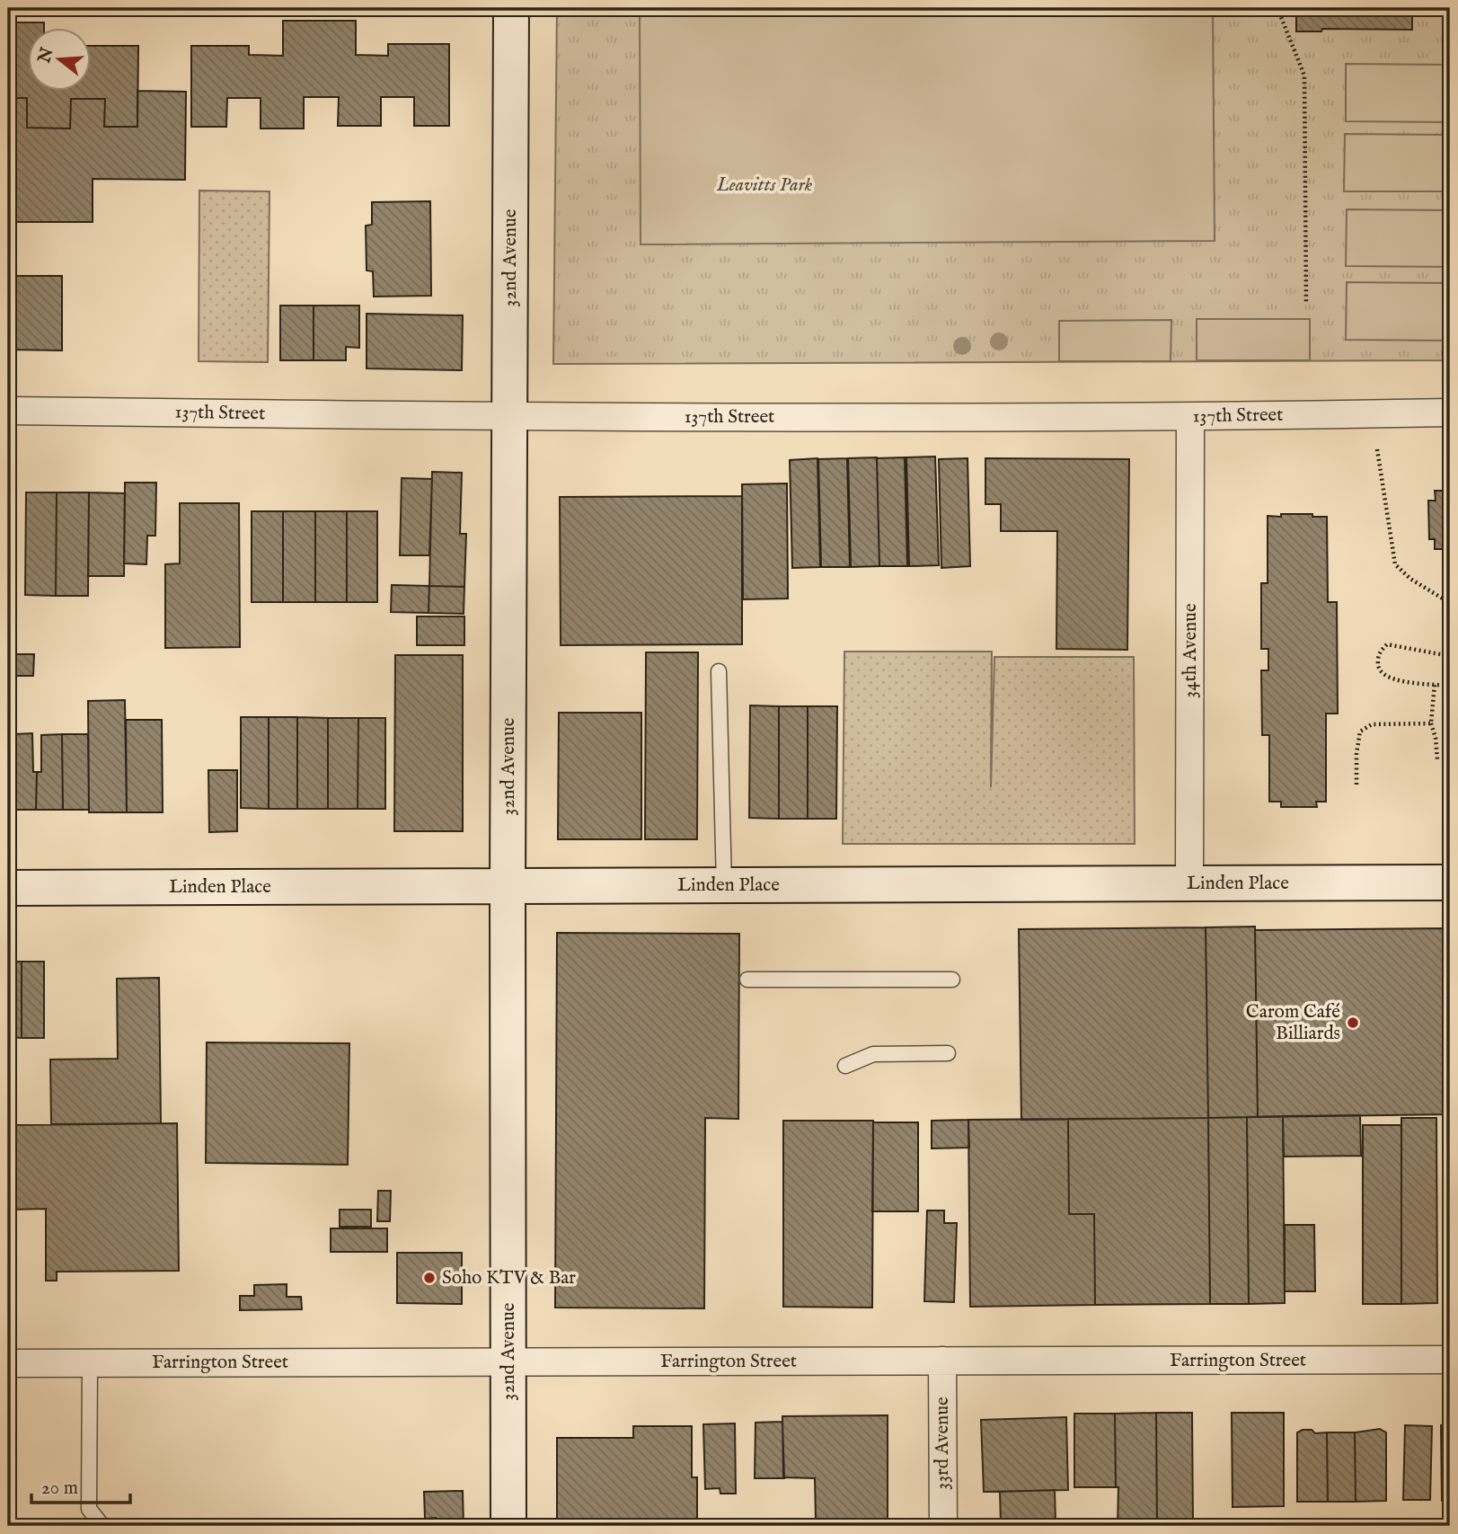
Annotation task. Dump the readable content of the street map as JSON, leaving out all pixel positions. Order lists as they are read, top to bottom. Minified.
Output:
{"streets":{"street":["32nd Avenue","137th Street","34th Avenue","Linden Place","Farrington Street","33rd Avenue"]},"crossings":[["32nd Avenue","137th Street"],["32nd Avenue","Linden Place"],["32nd Avenue","Farrington Street"],["137th Street","34th Avenue"],["34th Avenue","Linden Place"],["Farrington Street","33rd Avenue"]],"parks":["Leavitts Park"],"places":["Carom Café Billiards","Soho KTV & Bar"],"scale_bar":"20 m","north":"left"}
